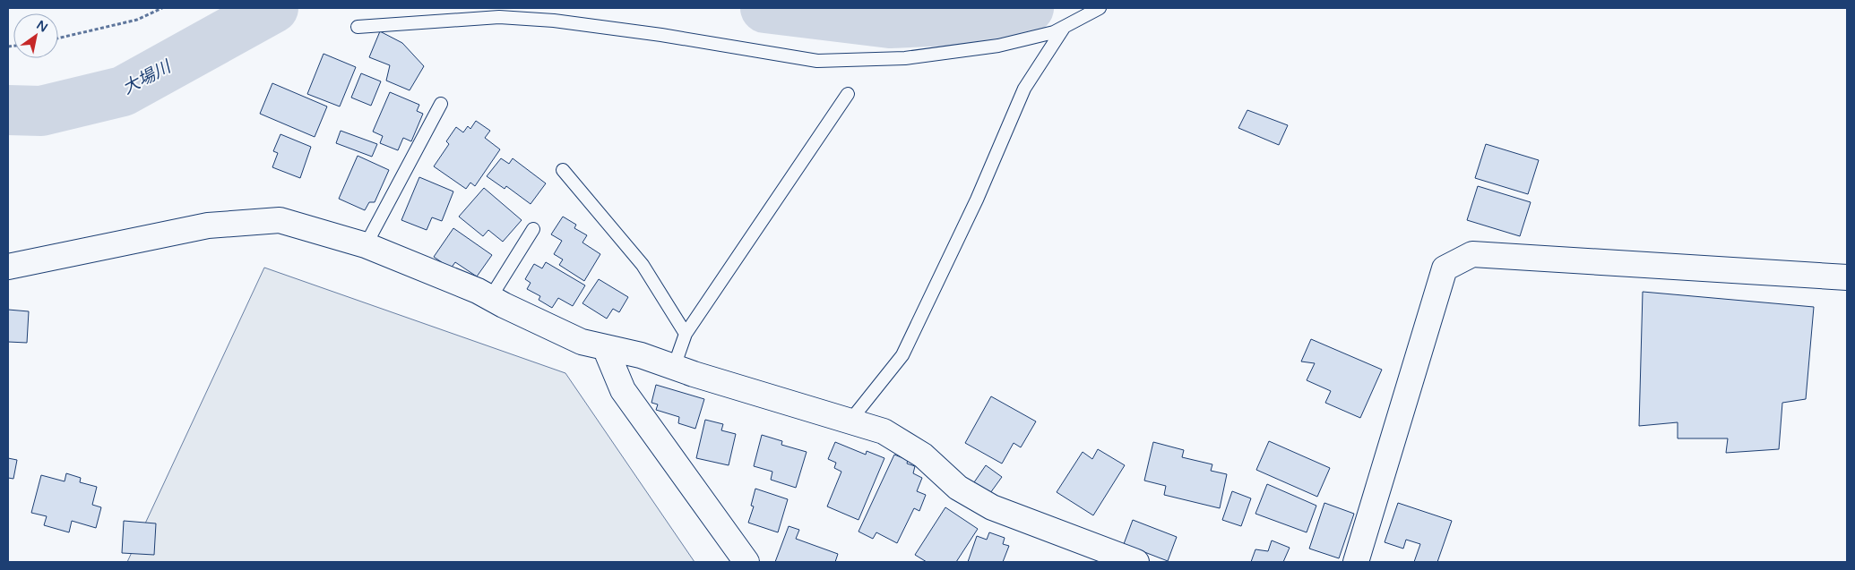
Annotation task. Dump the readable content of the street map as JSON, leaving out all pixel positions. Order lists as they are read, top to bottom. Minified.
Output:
{"water":["大場川"],"north":"top right"}
